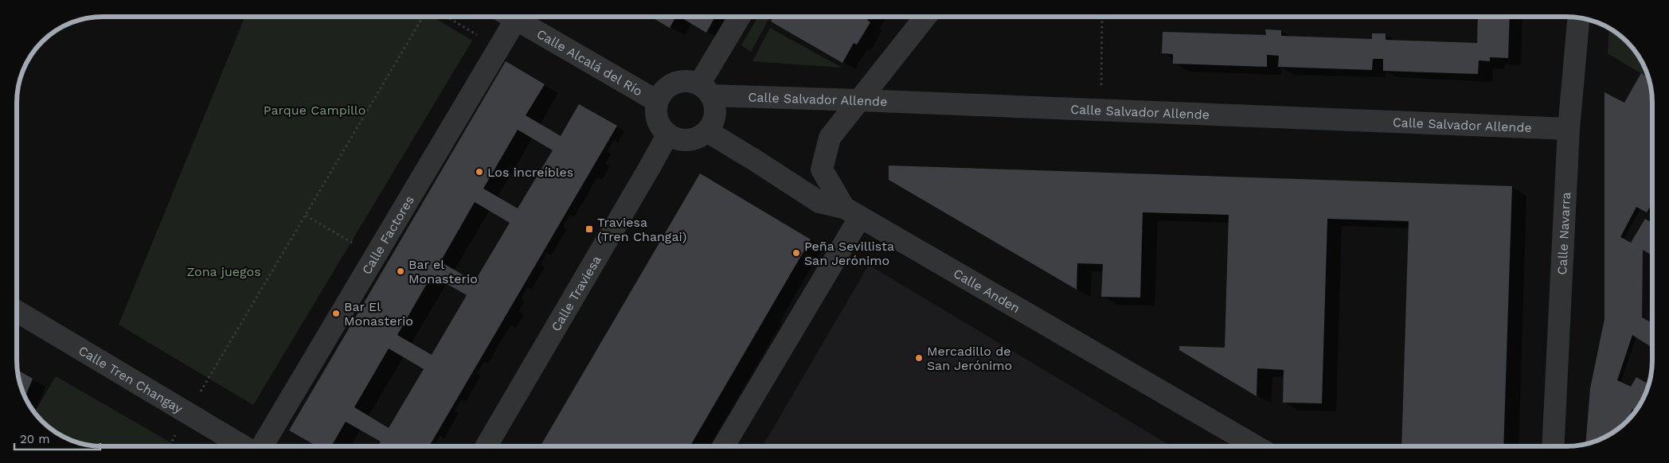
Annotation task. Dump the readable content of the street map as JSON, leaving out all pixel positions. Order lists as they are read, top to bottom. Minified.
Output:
{"streets":{"street":["Calle Alcalá del Río","Calle Salvador Allende","Calle Navarra","Calle Factores","Calle Anden","Calle Traviesa","Calle Tren Changay"]},"crossings":[["Calle Alcalá del Río","Calle Salvador Allende"],["Calle Alcalá del Río","Calle Anden"],["Calle Alcalá del Río","Calle Traviesa"],["Calle Salvador Allende","Calle Navarra"],["Calle Salvador Allende","Calle Anden"],["Calle Salvador Allende","Calle Traviesa"],["Calle Anden","Calle Traviesa"]],"parks":["Parque Campillo","Zona juegos"],"places":{"other":["Los increíbles","Peña Sevillista San Jerónimo","Bar el Monasterio","Bar El Monasterio","Mercadillo de San Jerónimo"],"transit":["Traviesa (Tren Changai)"]},"scale_bar":"20 m"}
